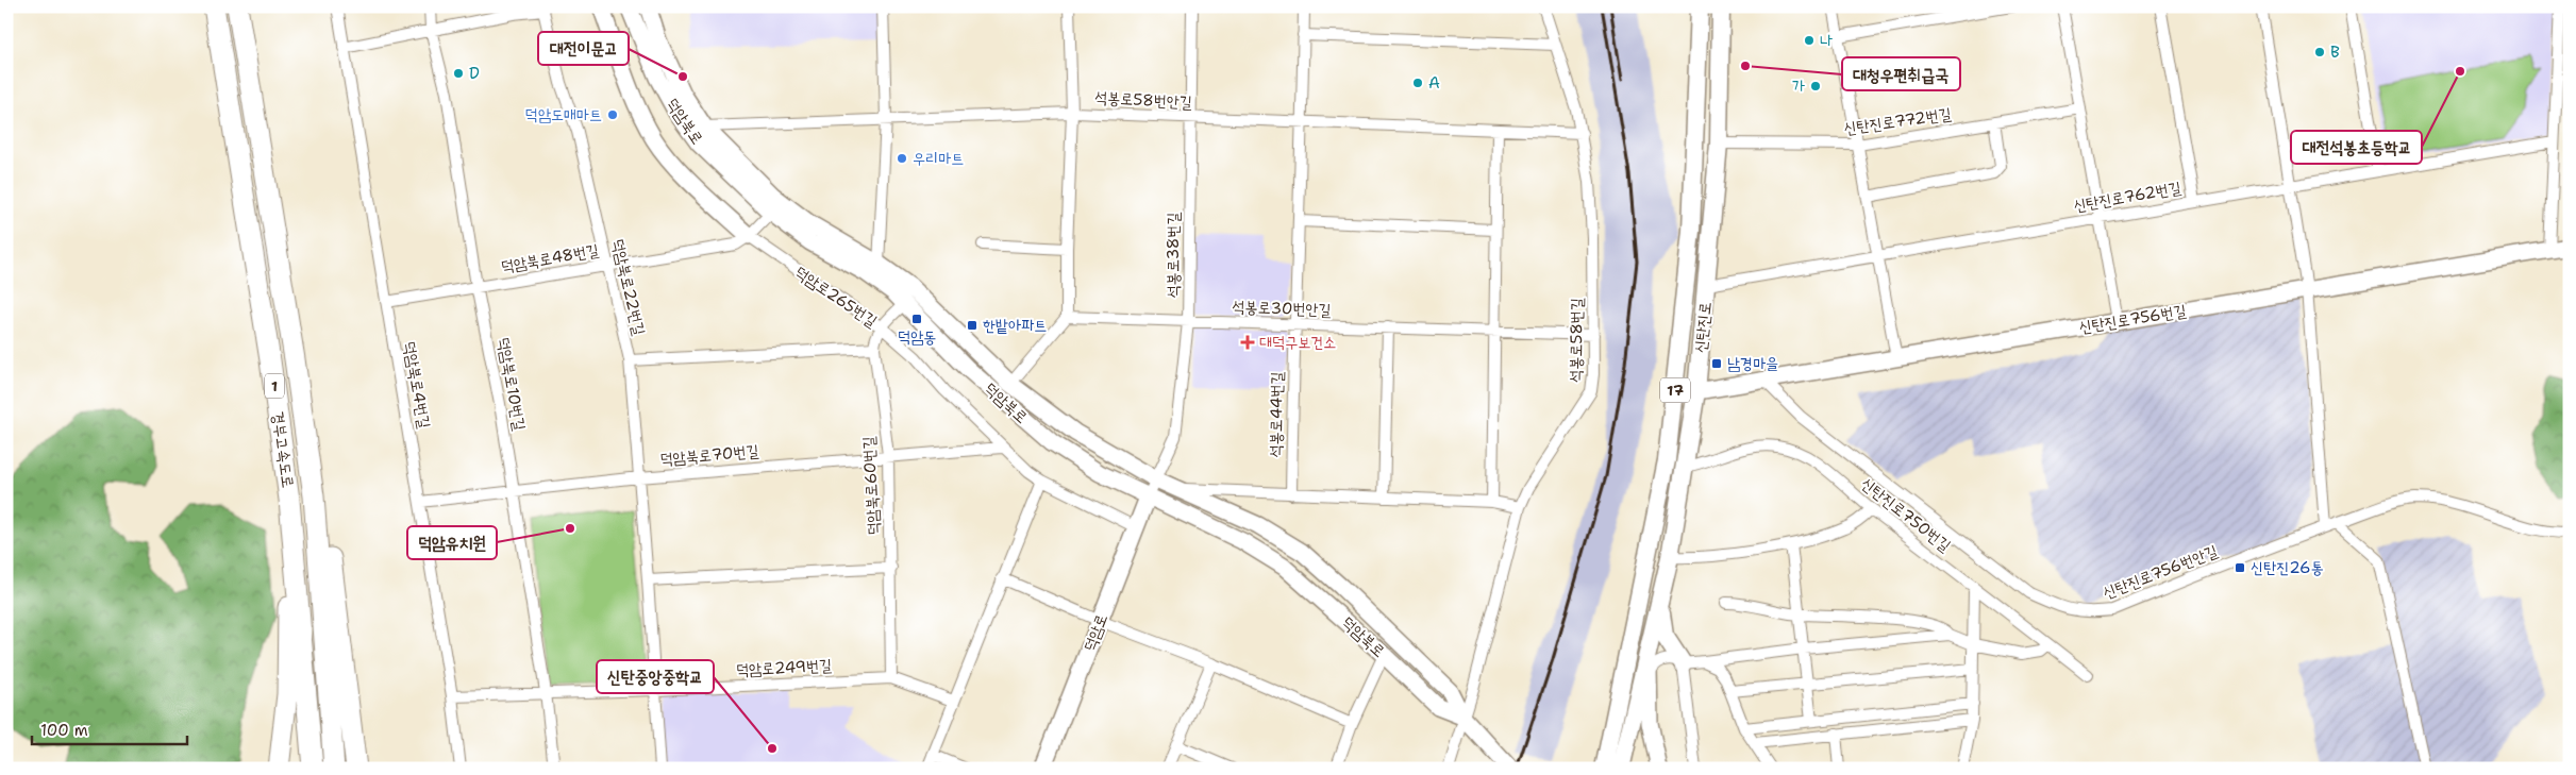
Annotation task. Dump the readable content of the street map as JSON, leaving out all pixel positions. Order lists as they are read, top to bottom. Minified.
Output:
{"streets":{"highway":["1","경부고속도로"],"main road":["신탄진로","17"],"street":["석봉로58번안길","덕암북로","신탄진로772번길","신탄진로762번길","석봉로38번길","덕암북로48번길","덕암북로22번길","덕암로265번길","석봉로30번안길","신탄진로756번길","석봉로58번길","덕암북로10번길","덕암북로4번길","석봉로44번길","덕암북로70번길","덕암북로60번길","신탄진로750번길","신탄진로756번안길","덕암로","덕암로249번길"]},"crossings":[["석봉로58번안길","덕암북로"],["석봉로58번안길","석봉로38번길"],["석봉로58번안길","석봉로58번길"],["석봉로58번안길","석봉로44번길"],["덕암북로","석봉로38번길"],["덕암북로","덕암북로48번길"],["덕암북로","석봉로58번길"],["덕암북로","덕암북로60번길"],["덕암북로","덕암로"],["신탄진로772번길","신탄진로"],["신탄진로762번길","신탄진로"],["석봉로38번길","석봉로30번안길"],["석봉로38번길","덕암로"],["덕암북로48번길","덕암북로22번길"],["덕암북로48번길","덕암로265번길"],["덕암북로48번길","덕암북로10번길"],["덕암북로48번길","덕암북로4번길"],["덕암북로22번길","덕암북로70번길"],["덕암북로22번길","덕암로249번길"],["덕암로265번길","덕암북로70번길"],["덕암로265번길","덕암북로60번길"],["덕암로265번길","덕암로"],["석봉로30번안길","석봉로58번길"],["석봉로30번안길","석봉로44번길"],["신탄진로756번길","신탄진로"],["신탄진로756번길","신탄진로756번안길"],["신탄진로","신탄진로750번길"],["덕암북로10번길","덕암북로70번길"],["덕암북로10번길","덕암로249번길"],["덕암북로4번길","덕암북로70번길"],["덕암북로4번길","덕암로249번길"],["덕암북로70번길","덕암북로60번길"],["덕암북로60번길","덕암로249번길"]],"places":{"other":["나","B","대청우편취급국","대전석봉초등학교","D","대전이문고","A","가","덕암도매마트","우리마트","덕암유치원","신탄중앙중학교"],"transit":["덕암동","한밭아파트","남경마을","신탄진26통"],"health":["대덕구보건소"]},"scale_bar":"100 m"}
